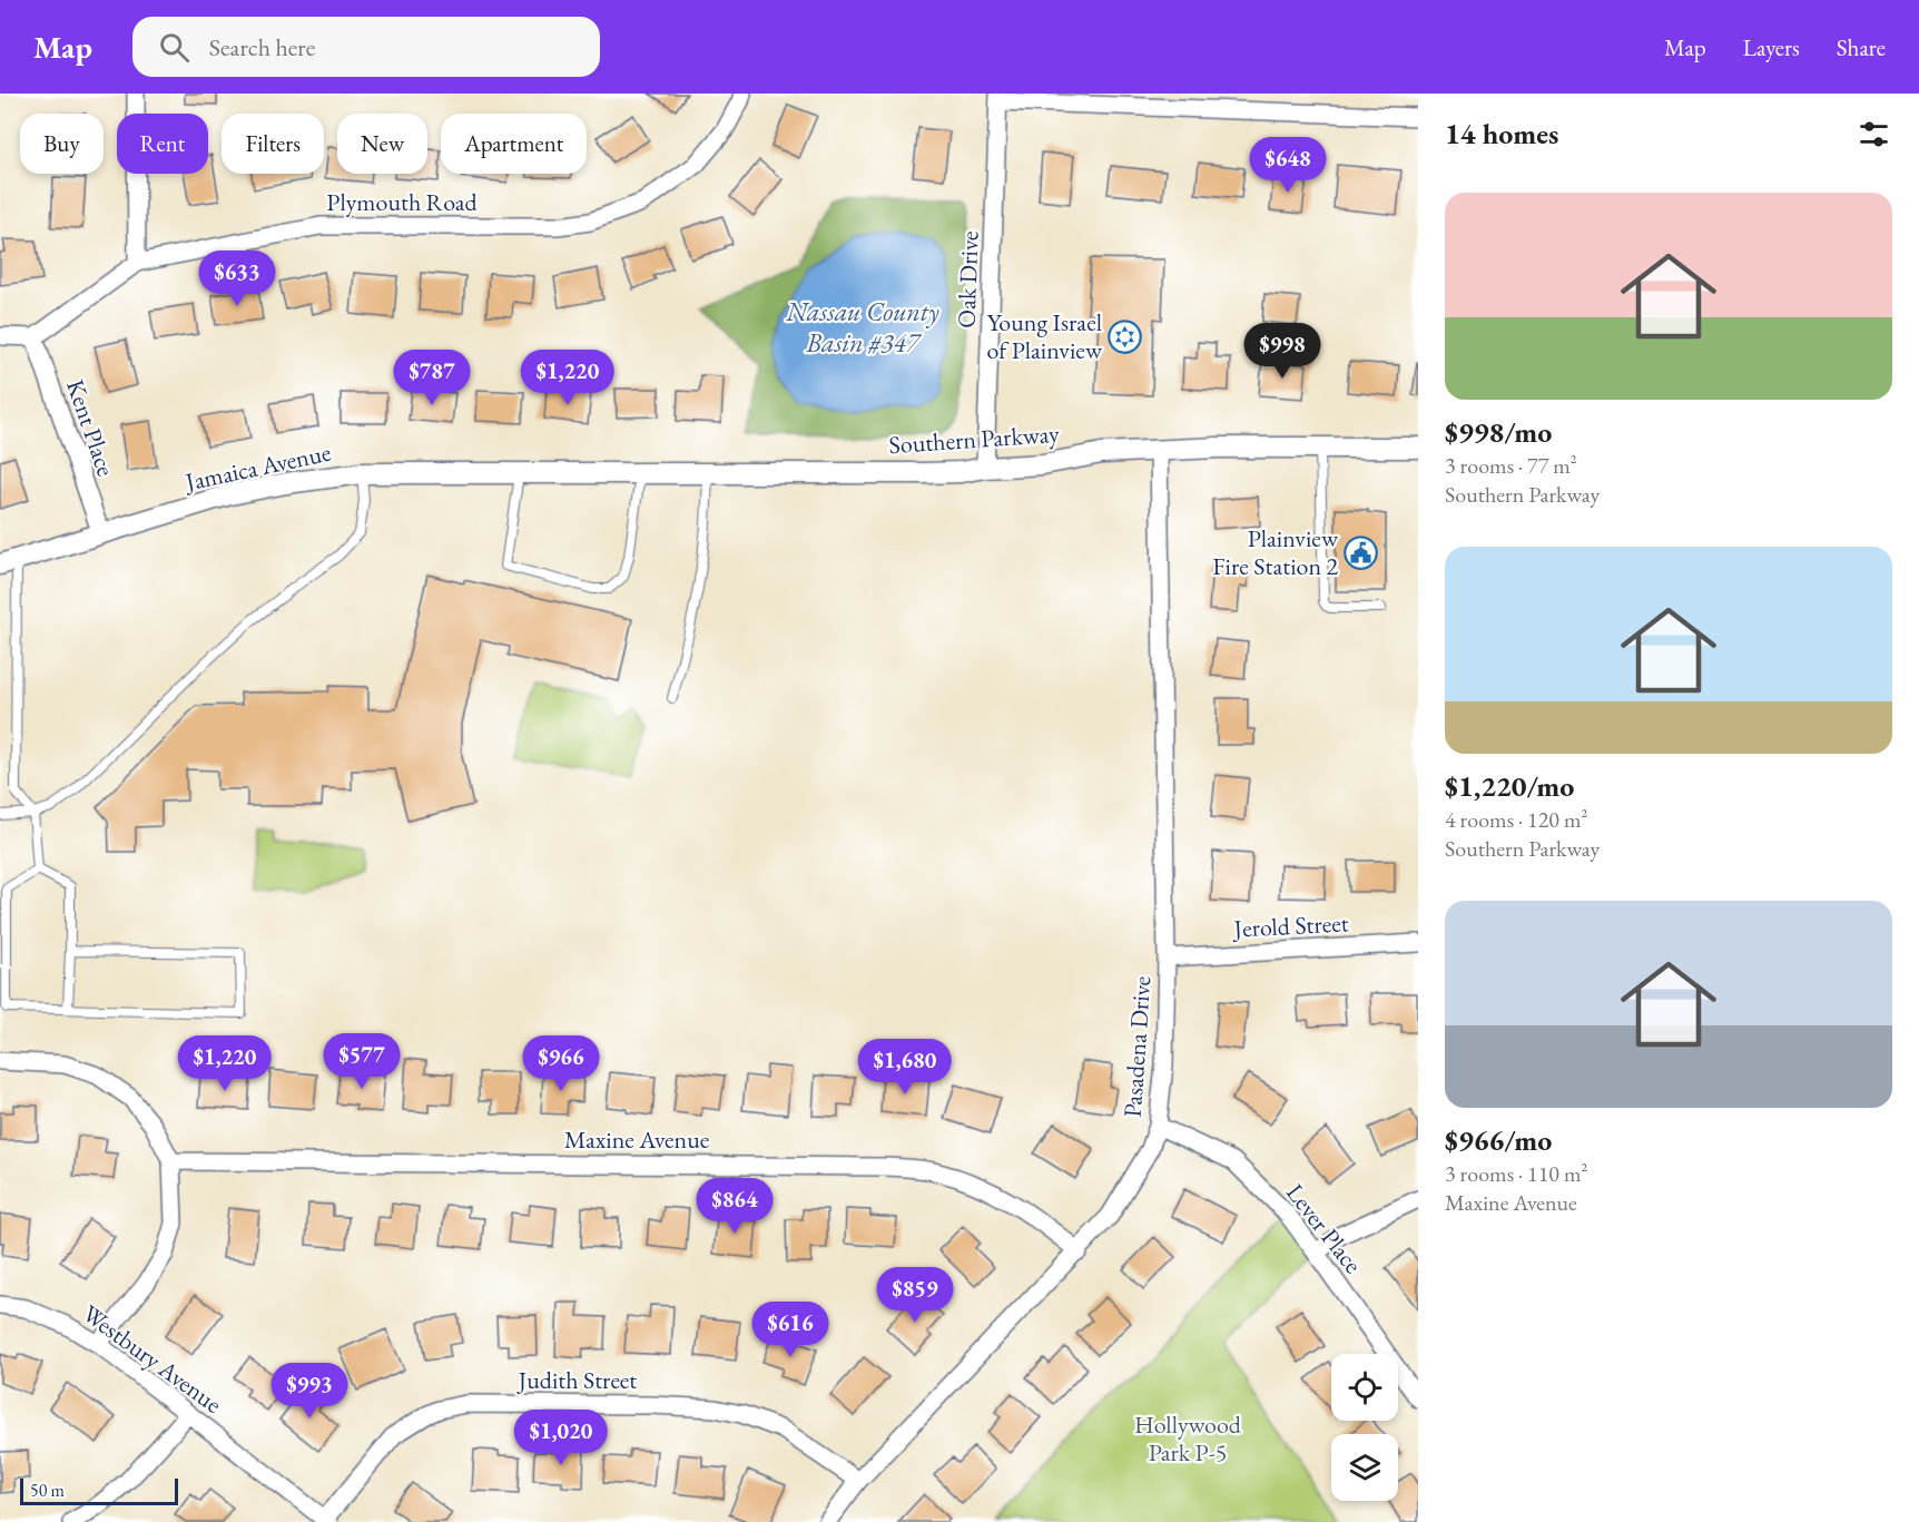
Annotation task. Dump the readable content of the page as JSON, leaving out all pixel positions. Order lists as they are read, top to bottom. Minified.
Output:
{"streets":{"street":["Plymouth Road","Oak Drive","Kent Place","Southern Parkway","Jamaica Avenue","Jerold Street","Pasadena Drive","Maxine Avenue","Lever Place","Westbury Avenue","Judith Street"]},"crossings":[["Plymouth Road","Kent Place"],["Oak Drive","Southern Parkway"],["Kent Place","Jamaica Avenue"],["Southern Parkway","Jamaica Avenue"],["Southern Parkway","Pasadena Drive"],["Jerold Street","Pasadena Drive"],["Pasadena Drive","Maxine Avenue"],["Pasadena Drive","Lever Place"],["Pasadena Drive","Judith Street"],["Westbury Avenue","Judith Street"]],"water":["Nassau County Basin #347"],"parks":["Hollywood Park P-5"],"places":{"synagogue":["Young Israel of Plainview"],"public building":["Plainview Fire Station 2"]},"scale_bar":"50 m","page":{"header":"Map","search":"Search here","nav":["Map","Layers","Share"],"heading":"14 homes","chip":["Buy","Rent","Filters","New","Apartment"],"price":["$648","$633","$998","$787","$1,220","$577","$1,220","$966","$1,680","$864","$859","$616","$993","$1,020"],"list":[{"name":"$998/mo","note":"3 rooms · 77 m² · Southern Parkway"},{"name":"$1,220/mo","note":"4 rooms · 120 m² · Southern Parkway"},{"name":"$966/mo","note":"3 rooms · 110 m² · Maxine Avenue"}],"scale":"50 m"}}
